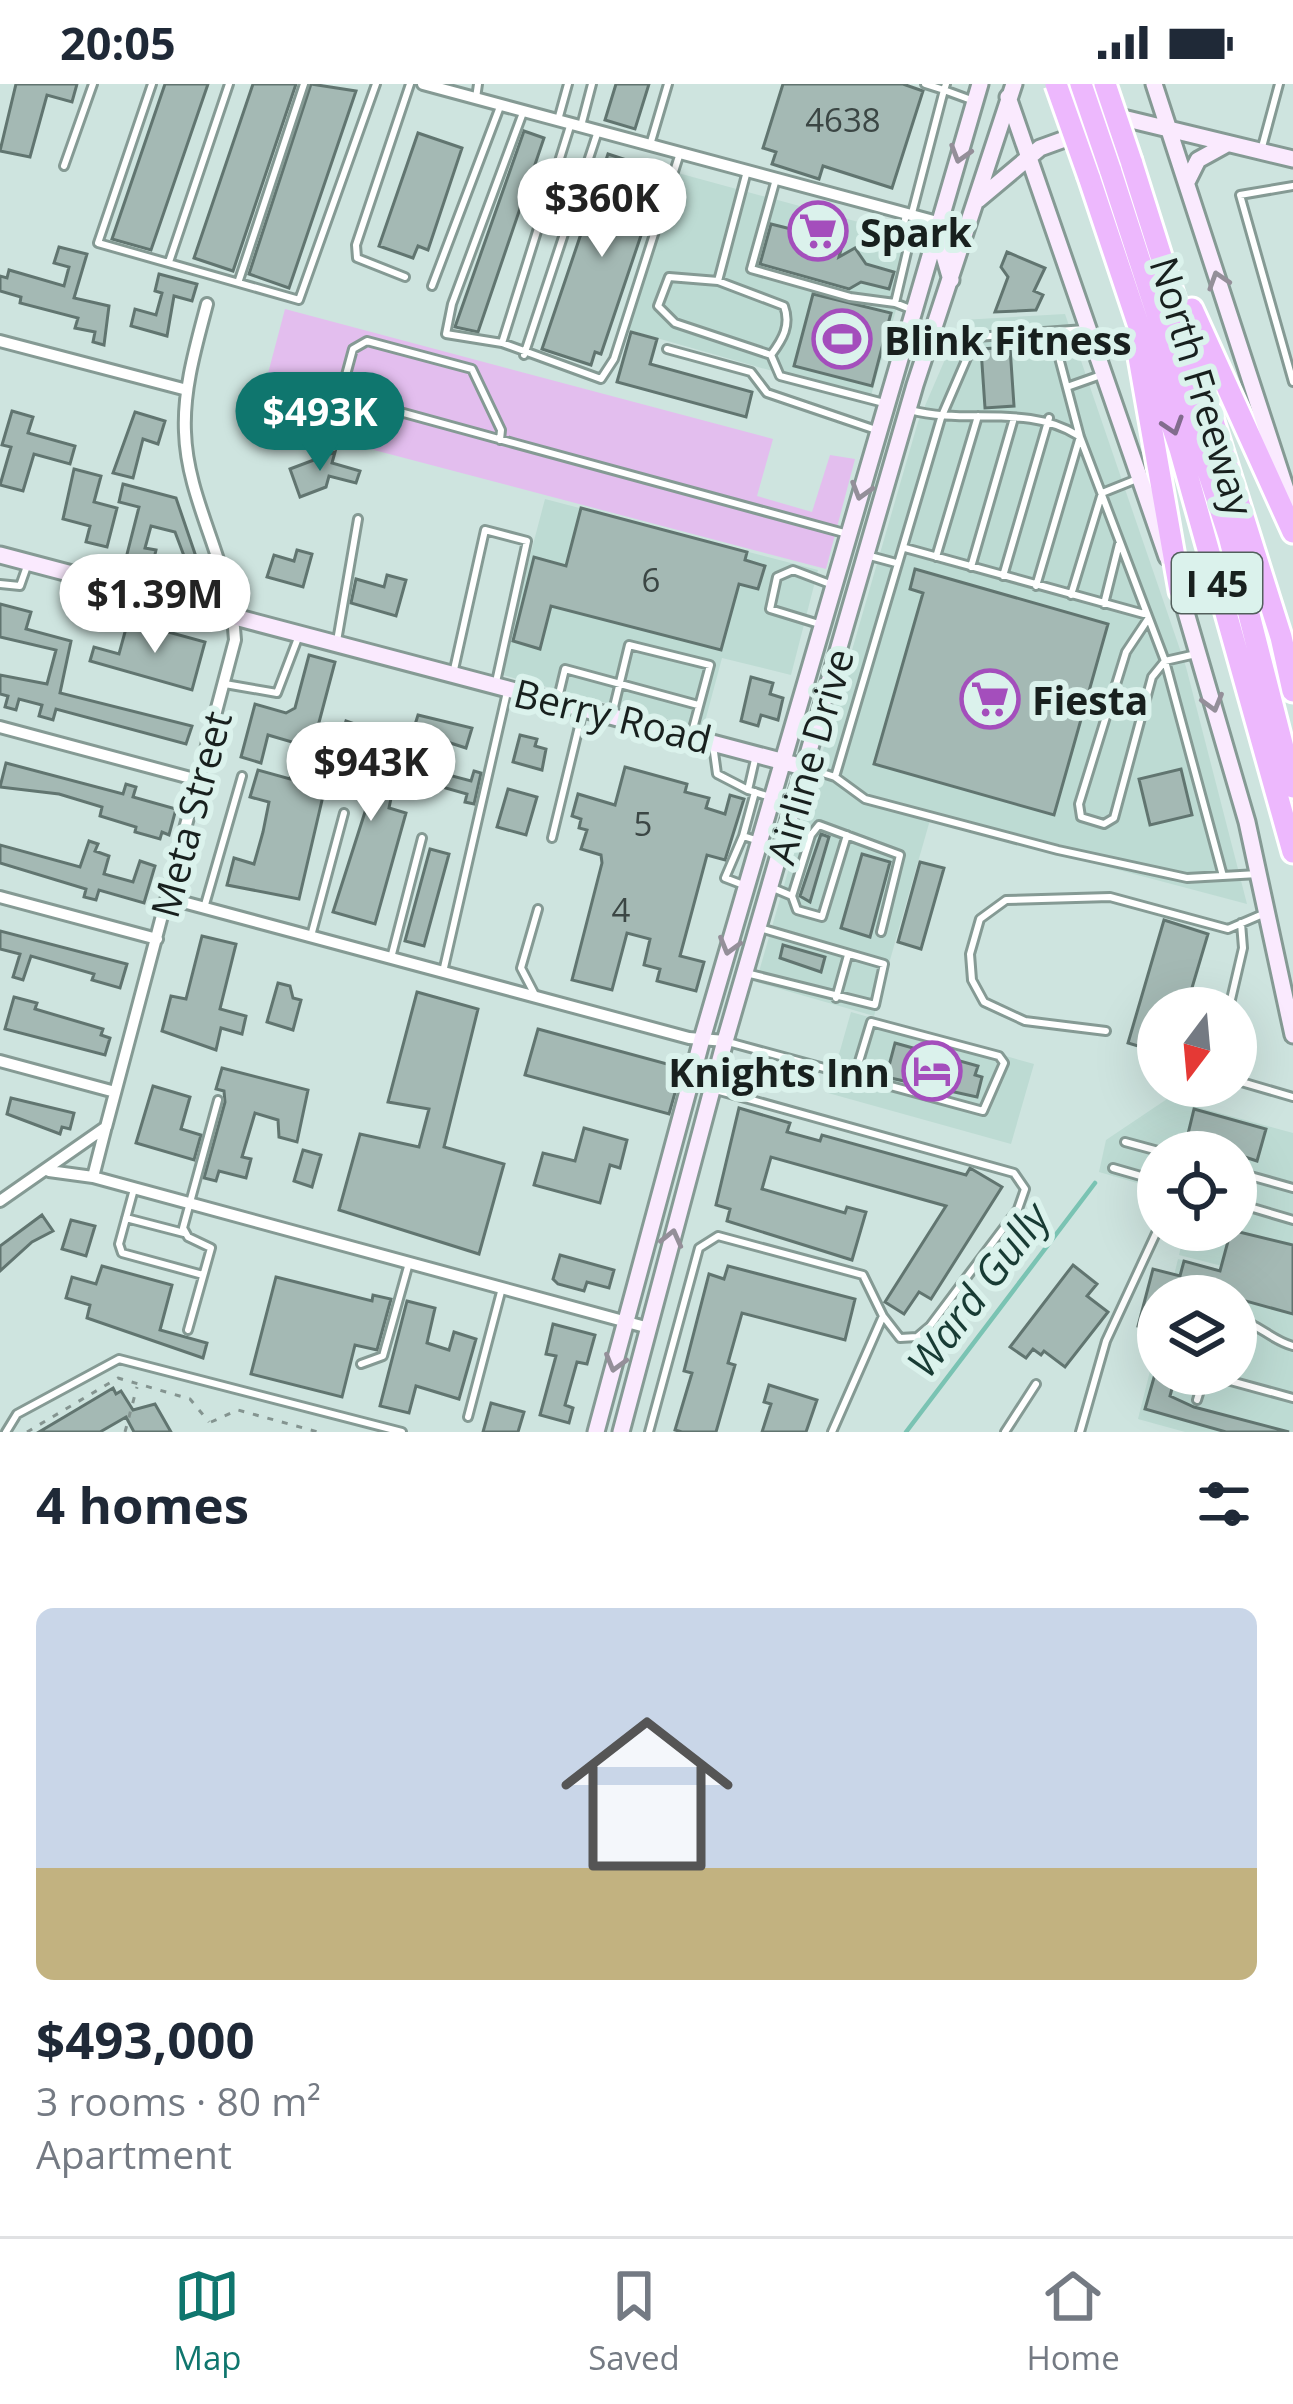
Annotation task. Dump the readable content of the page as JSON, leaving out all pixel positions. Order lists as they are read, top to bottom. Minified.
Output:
{"streets":{"highway":["North Freeway","I 45"],"main road":["Berry Road","Airline Drive"],"street":["Meta Street"]},"crossings":[["Berry Road","Airline Drive"],["Berry Road","Meta Street"]],"water":["Ward Gully"],"places":{"supermarket":["Spark","Fiesta"],"sports":["Blink Fitness"],"hotel":["Knights Inn"]},"house_numbers":["4638","6","5","4"],"north":"bottom","page":{"status":"20:05","price":["$360K","$493K","$1.39M","$943K"],"heading":"4 homes","list":[{"name":"$493,000","note":"3 rooms · 80 m² · Apartment"}],"tabs":["Map","Saved","Home"]}}
